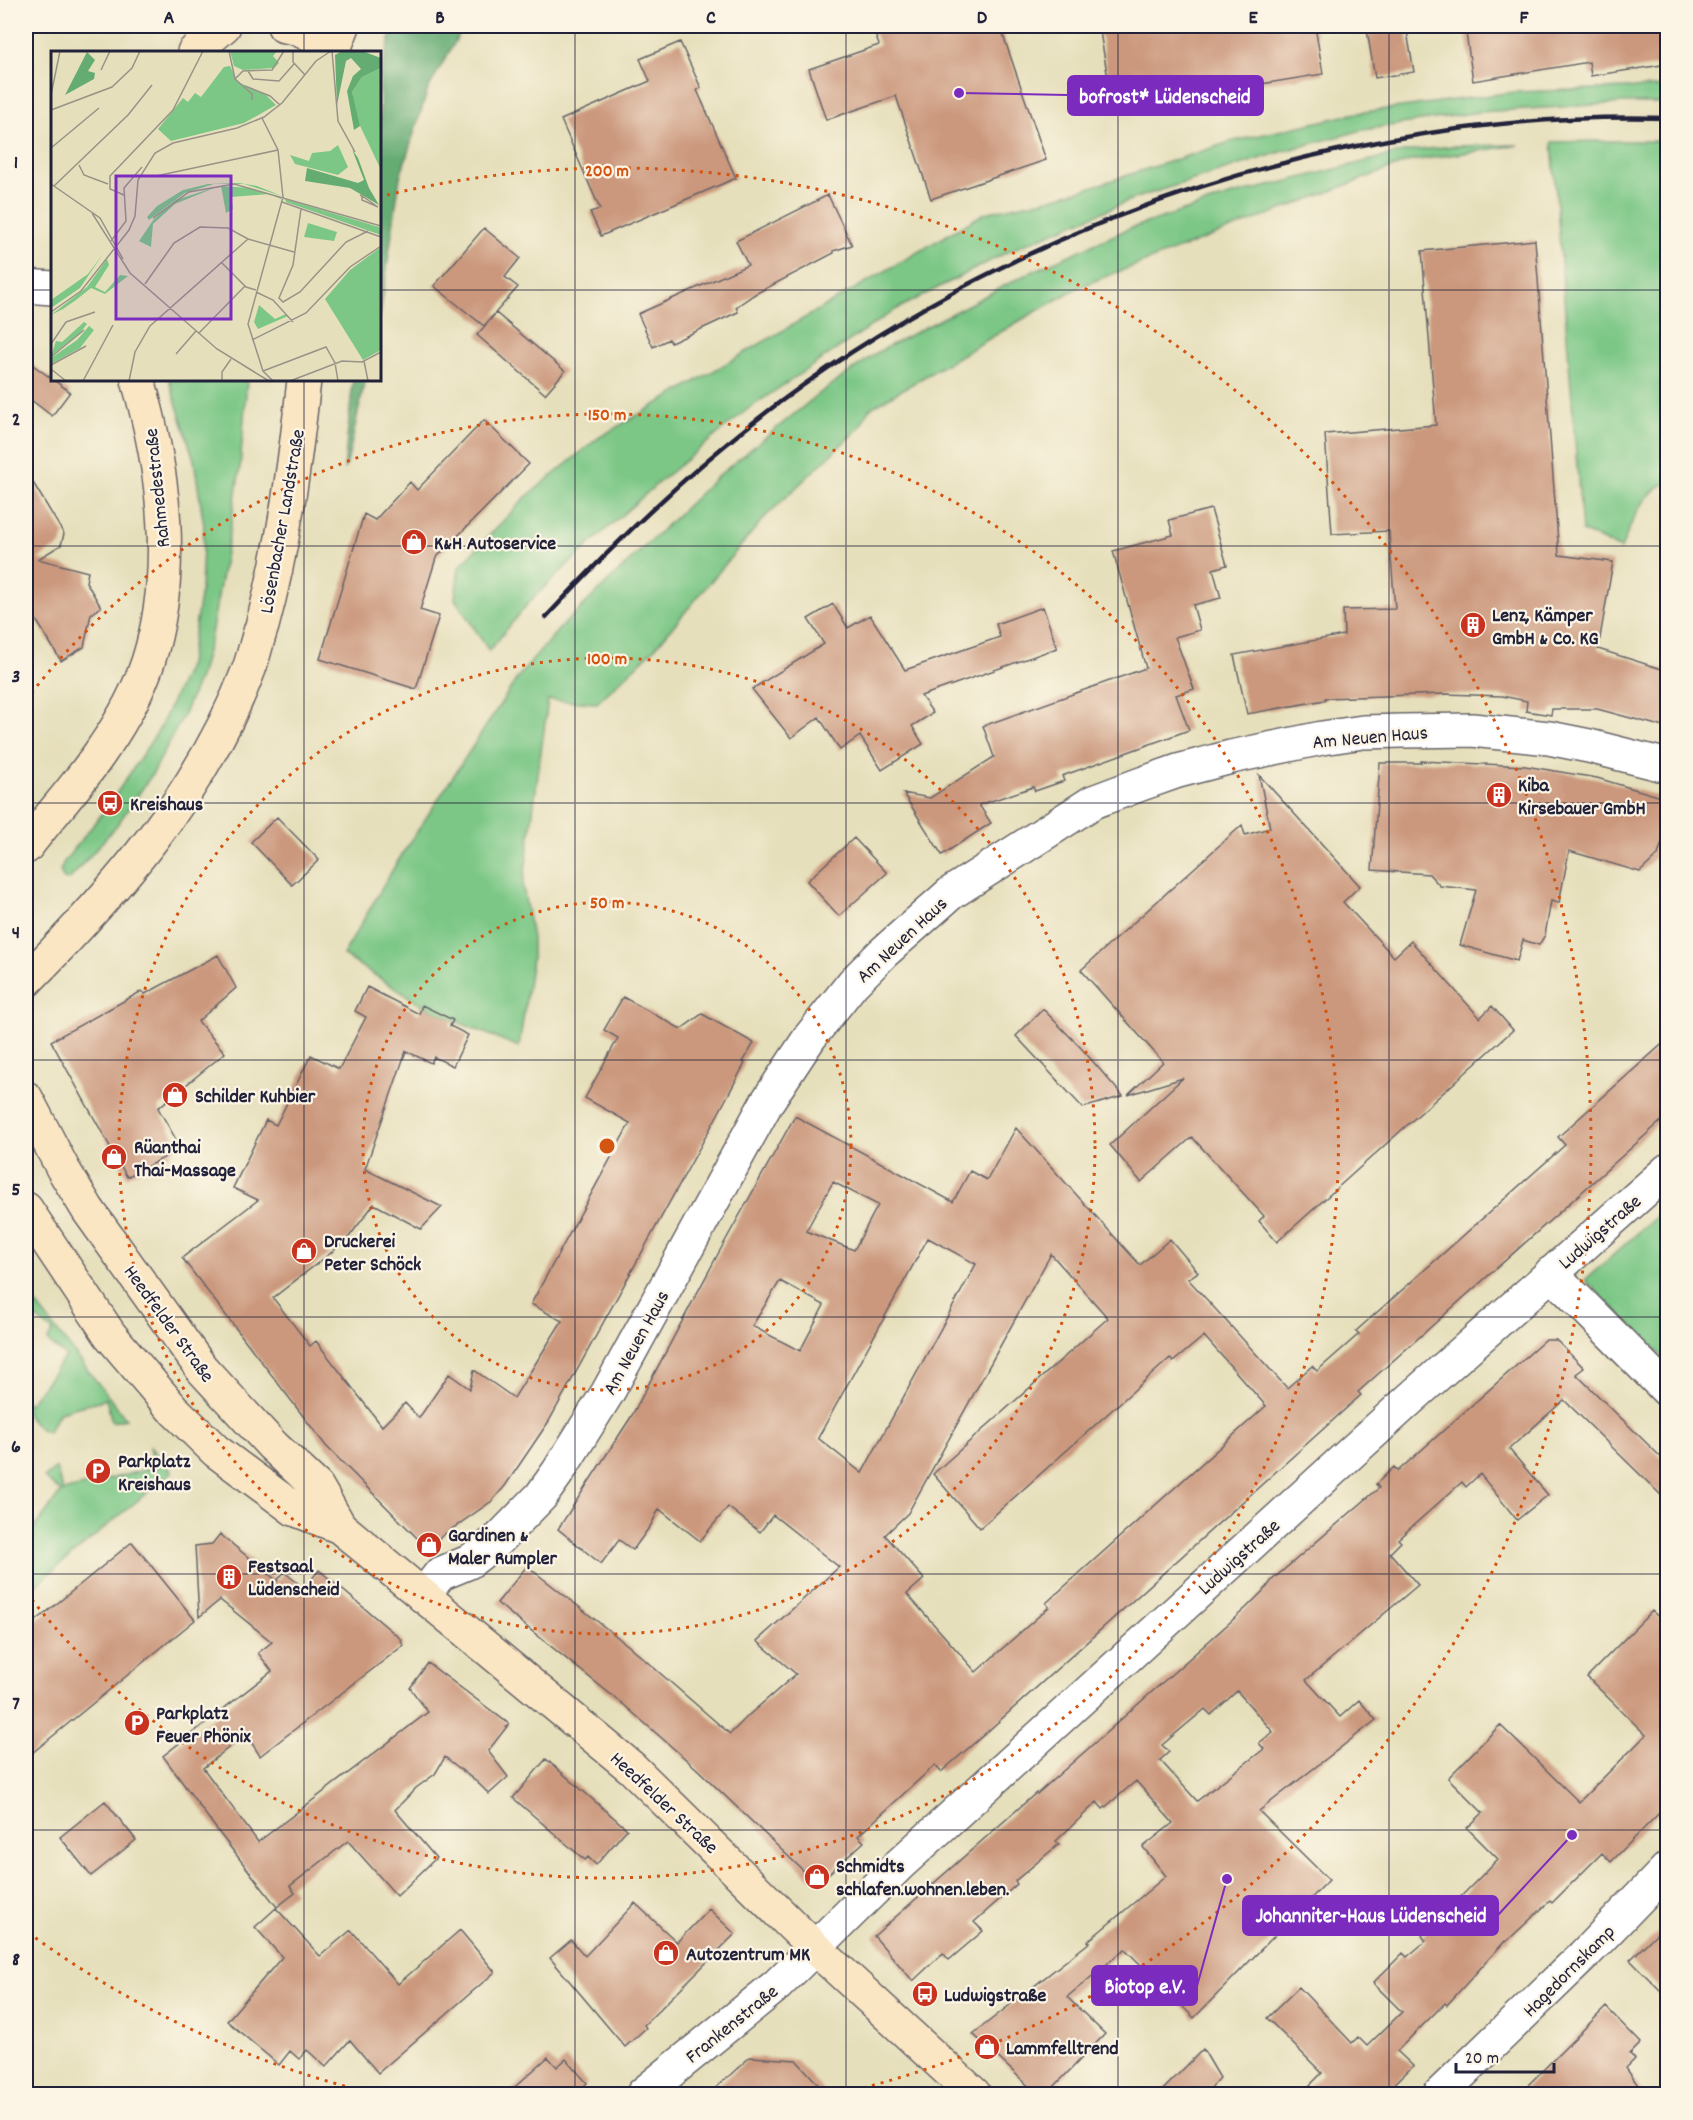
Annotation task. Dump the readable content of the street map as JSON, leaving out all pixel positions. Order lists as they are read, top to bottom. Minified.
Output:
{"streets":{"main road":["Rahmedestraße","Lösenbacher Landstraße","Heedfelder Straße"],"street":["Am Neuen Haus","Ludwigstraße","Hagedornskamp","Frankenstraße"]},"crossings":[["Am Neuen Haus","Heedfelder Straße"],["Ludwigstraße","Heedfelder Straße"],["Ludwigstraße","Frankenstraße"],["Heedfelder Straße","Frankenstraße"]],"places":{"other":["bofrost* Lüdenscheid","Johanniter-Haus Lüdenscheid","Biotop e.V."],"shop":["K&H Autoservice","Schilder Kuhbier","Rüanthai Thai-Massage","Druckerei Peter Schöck","Gardinen & Maler Rumpler","Schmidts schlafen.wohnen.leben.","Autozentrum MK","Lammfelltrend"],"building":["Lenz, Kämper GmbH & Co. KG","Kiba Kirsebauer GmbH","Festsaal Lüdenscheid"],"bus stop":["Kreishaus","Ludwigstraße"],"parking":["Parkplatz Kreishaus","Parkplatz Feuer Phönix"]},"scale_bar":"20 m","grid":{"columns":["A","B","C","D","E","F"],"rows":["1","2","3","4","5","6","7","8"]},"rings":["200 m","150 m","100 m","50 m"]}
